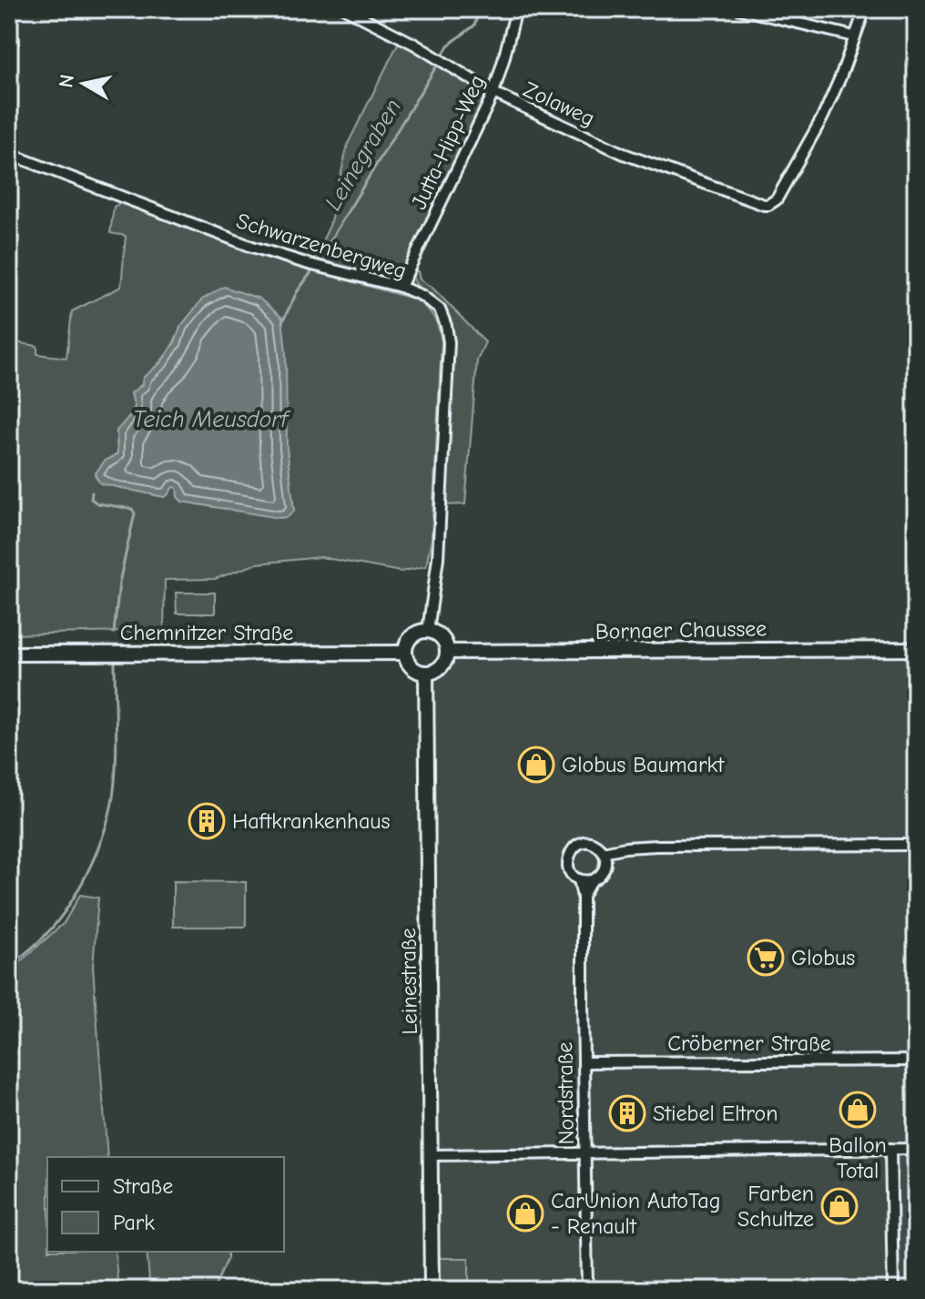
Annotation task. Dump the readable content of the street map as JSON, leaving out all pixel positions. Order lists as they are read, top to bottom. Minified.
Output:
{"streets":{"main road":["Bornaer Chaussee","Chemnitzer Straße","Leinestraße"],"street":["Zolaweg","Jutta-Hipp-Weg","Schwarzenbergweg","Cröberner Straße","Nordstraße"]},"crossings":[["Zolaweg","Jutta-Hipp-Weg"],["Jutta-Hipp-Weg","Schwarzenbergweg"],["Schwarzenbergweg","Bornaer Chaussee"],["Schwarzenbergweg","Chemnitzer Straße"],["Schwarzenbergweg","Leinestraße"],["Bornaer Chaussee","Chemnitzer Straße"],["Bornaer Chaussee","Leinestraße"],["Chemnitzer Straße","Leinestraße"],["Cröberner Straße","Nordstraße"]],"water":["Leinegraben","Teich Meusdorf"],"places":{"shop":["Globus Baumarkt","Ballon Total","Farben Schultze","CarUnion AutoTag - Renault"],"building":["Haftkrankenhaus","Stiebel Eltron"],"supermarket":["Globus"]},"legend":["Straße","Park"],"north":"left"}
